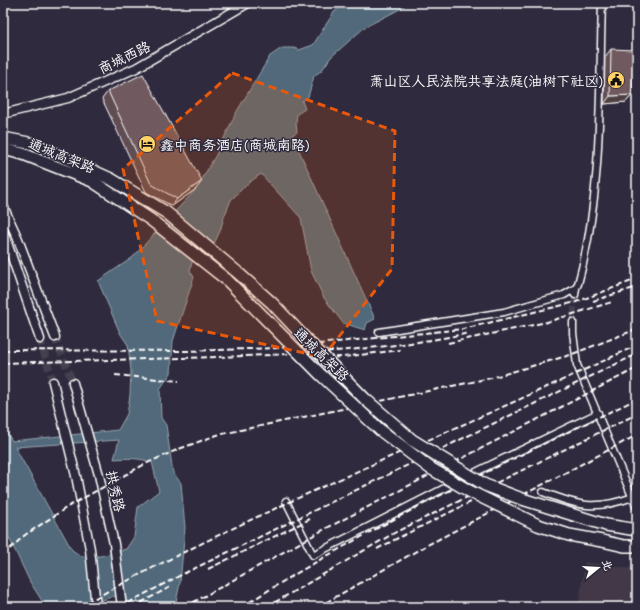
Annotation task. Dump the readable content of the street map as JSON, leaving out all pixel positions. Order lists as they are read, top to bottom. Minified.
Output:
{"streets":{"highway":["通城高架路"],"main road":["商城西路","拱秀路"]},"places":{"public building":["萧山区人民法院共享法庭(油树下社区)"],"hotel":["鑫中商务酒店(商城南路)"]},"north":"right"}
